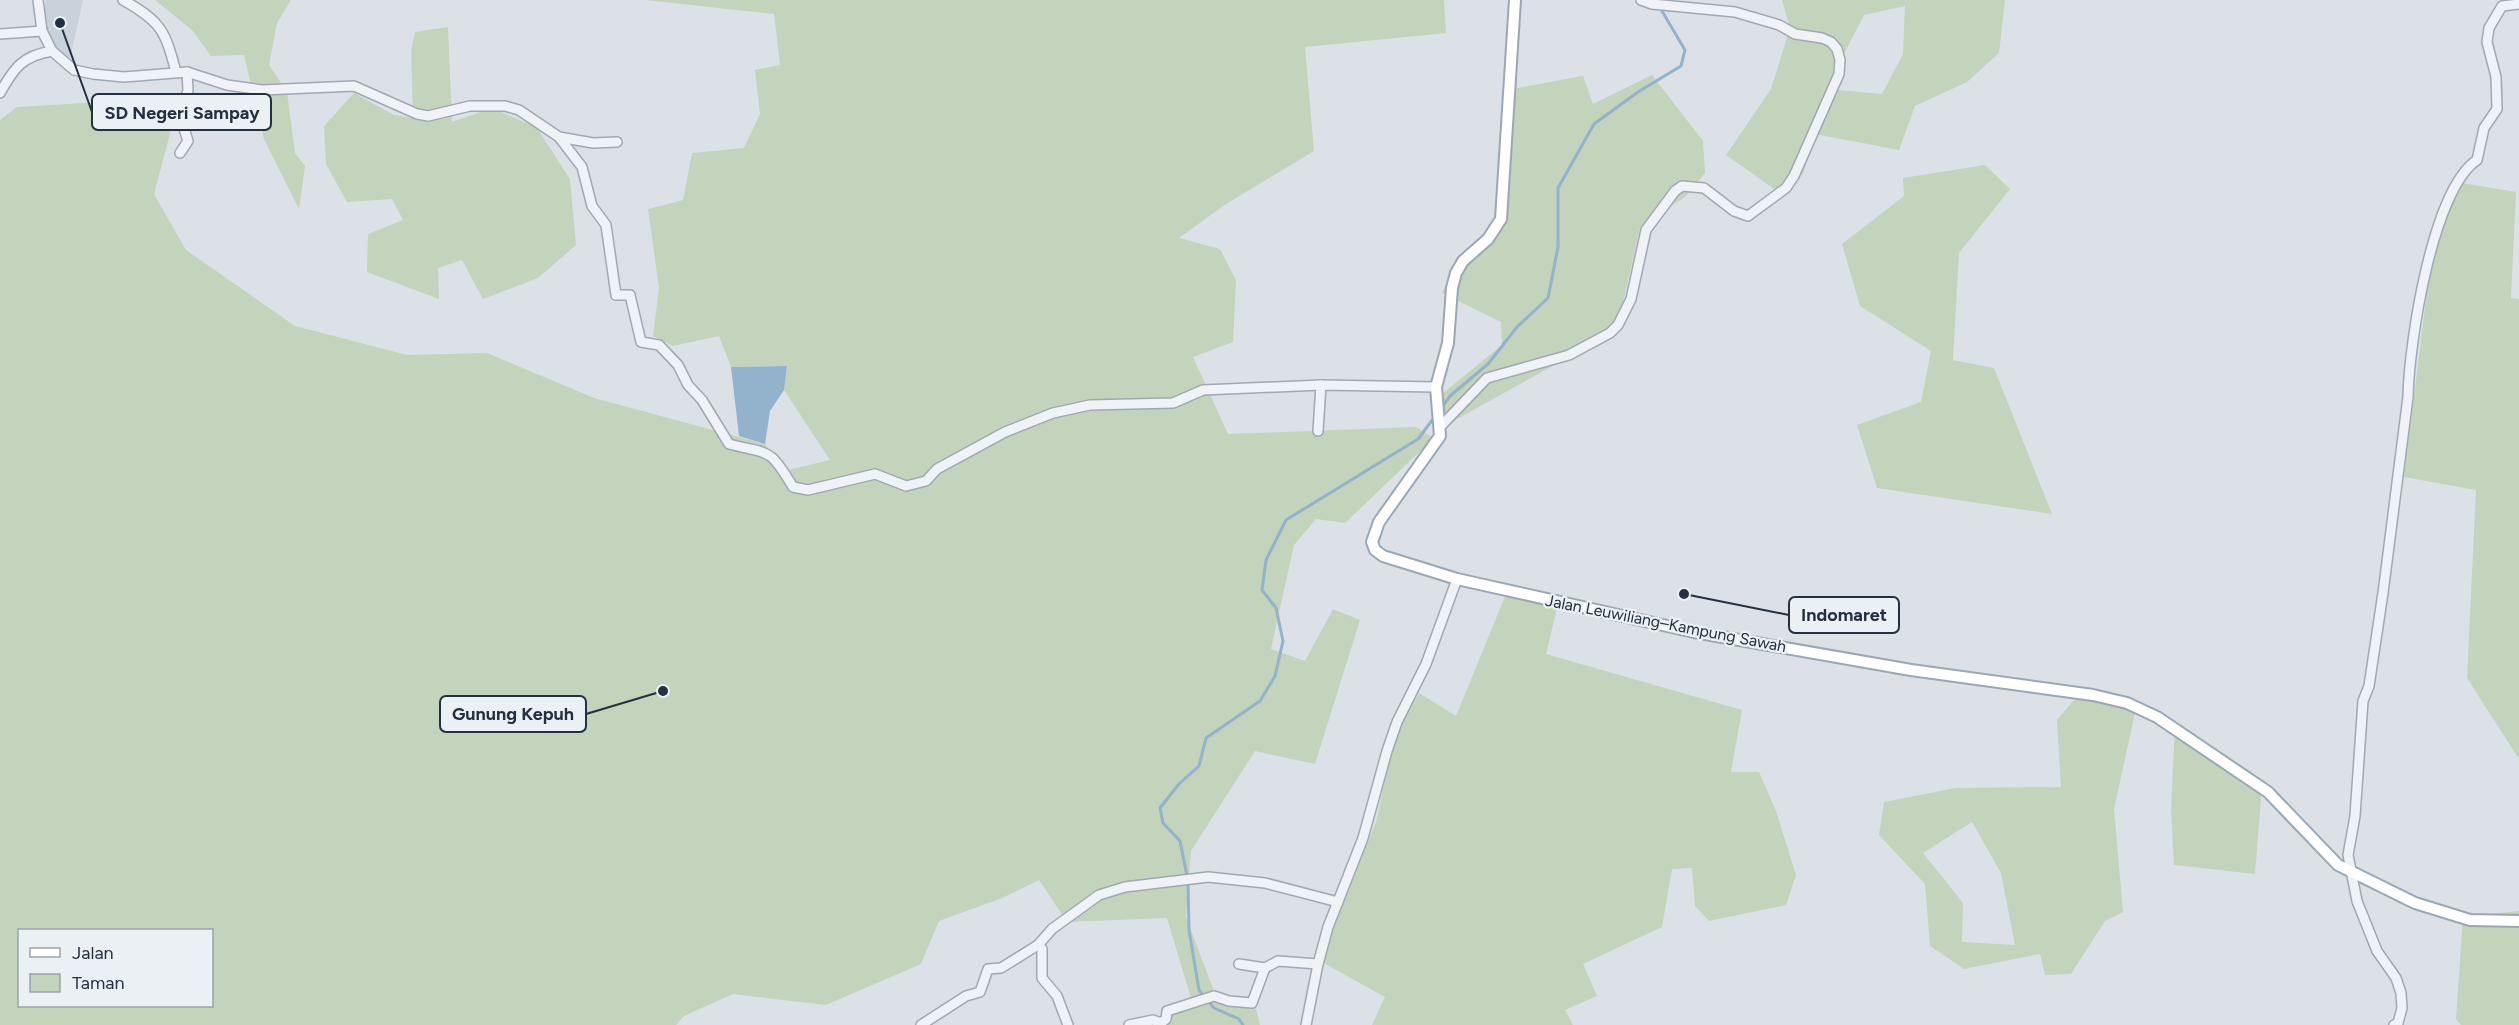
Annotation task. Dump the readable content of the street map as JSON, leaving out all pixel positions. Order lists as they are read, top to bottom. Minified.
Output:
{"streets":{"main road":["Jalan Leuwiliang–Kampung Sawah"]},"places":["SD Negeri Sampay","Indomaret","Gunung Kepuh"],"legend":["Jalan","Taman"]}
